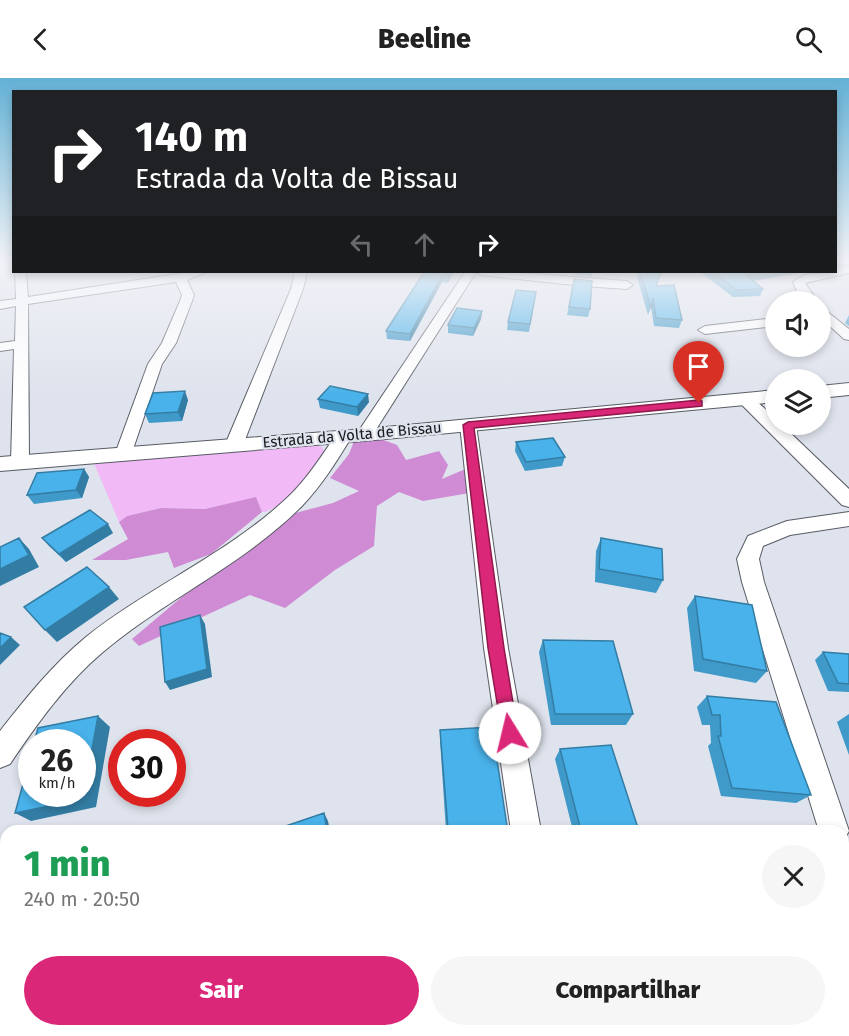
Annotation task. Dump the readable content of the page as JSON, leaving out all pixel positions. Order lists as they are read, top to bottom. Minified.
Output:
{"streets":{"main road":["Estrada da Volta de Bissau"]},"page":{"header":"Beeline","turn":["140 m","Estrada da Volta de Bissau"],"speed":"26 km/h","limit":"30","heading":["1 min","240 m · 20:50"],"buttons":["Sair","Compartilhar"]}}
